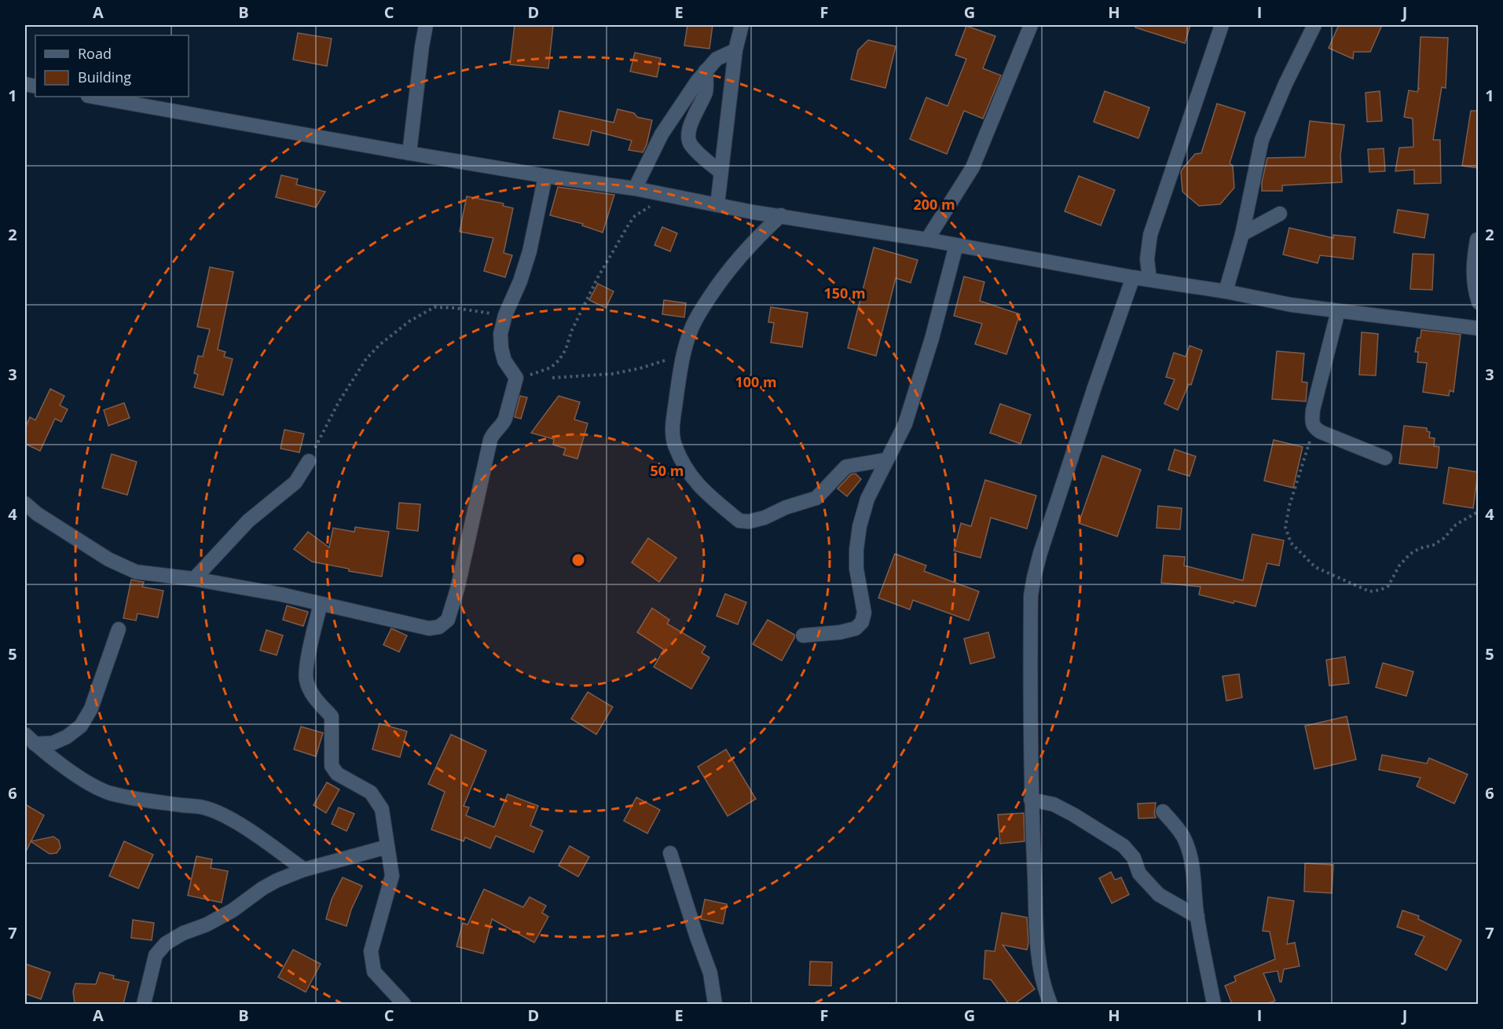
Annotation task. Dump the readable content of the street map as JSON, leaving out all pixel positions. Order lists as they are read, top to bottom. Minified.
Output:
{"legend":["Road","Building"],"grid":{"columns":["A","B","C","D","E","F","G","H","I","J"],"rows":["1","2","3","4","5","6","7"]},"rings":["200 m","150 m","100 m","50 m"]}
